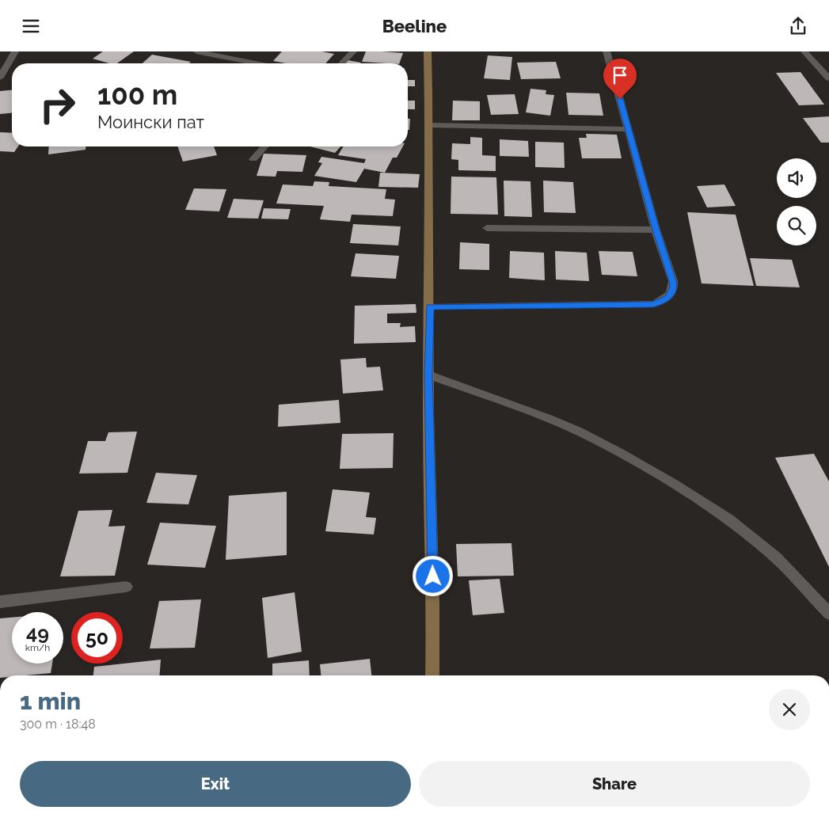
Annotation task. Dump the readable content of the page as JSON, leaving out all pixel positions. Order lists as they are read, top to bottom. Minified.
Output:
{"page":{"header":"Beeline","turn":["100 m","Моински пат"],"speed":"49 km/h","limit":"50","heading":["1 min","300 m · 18:48"],"buttons":["Exit","Share"]}}
